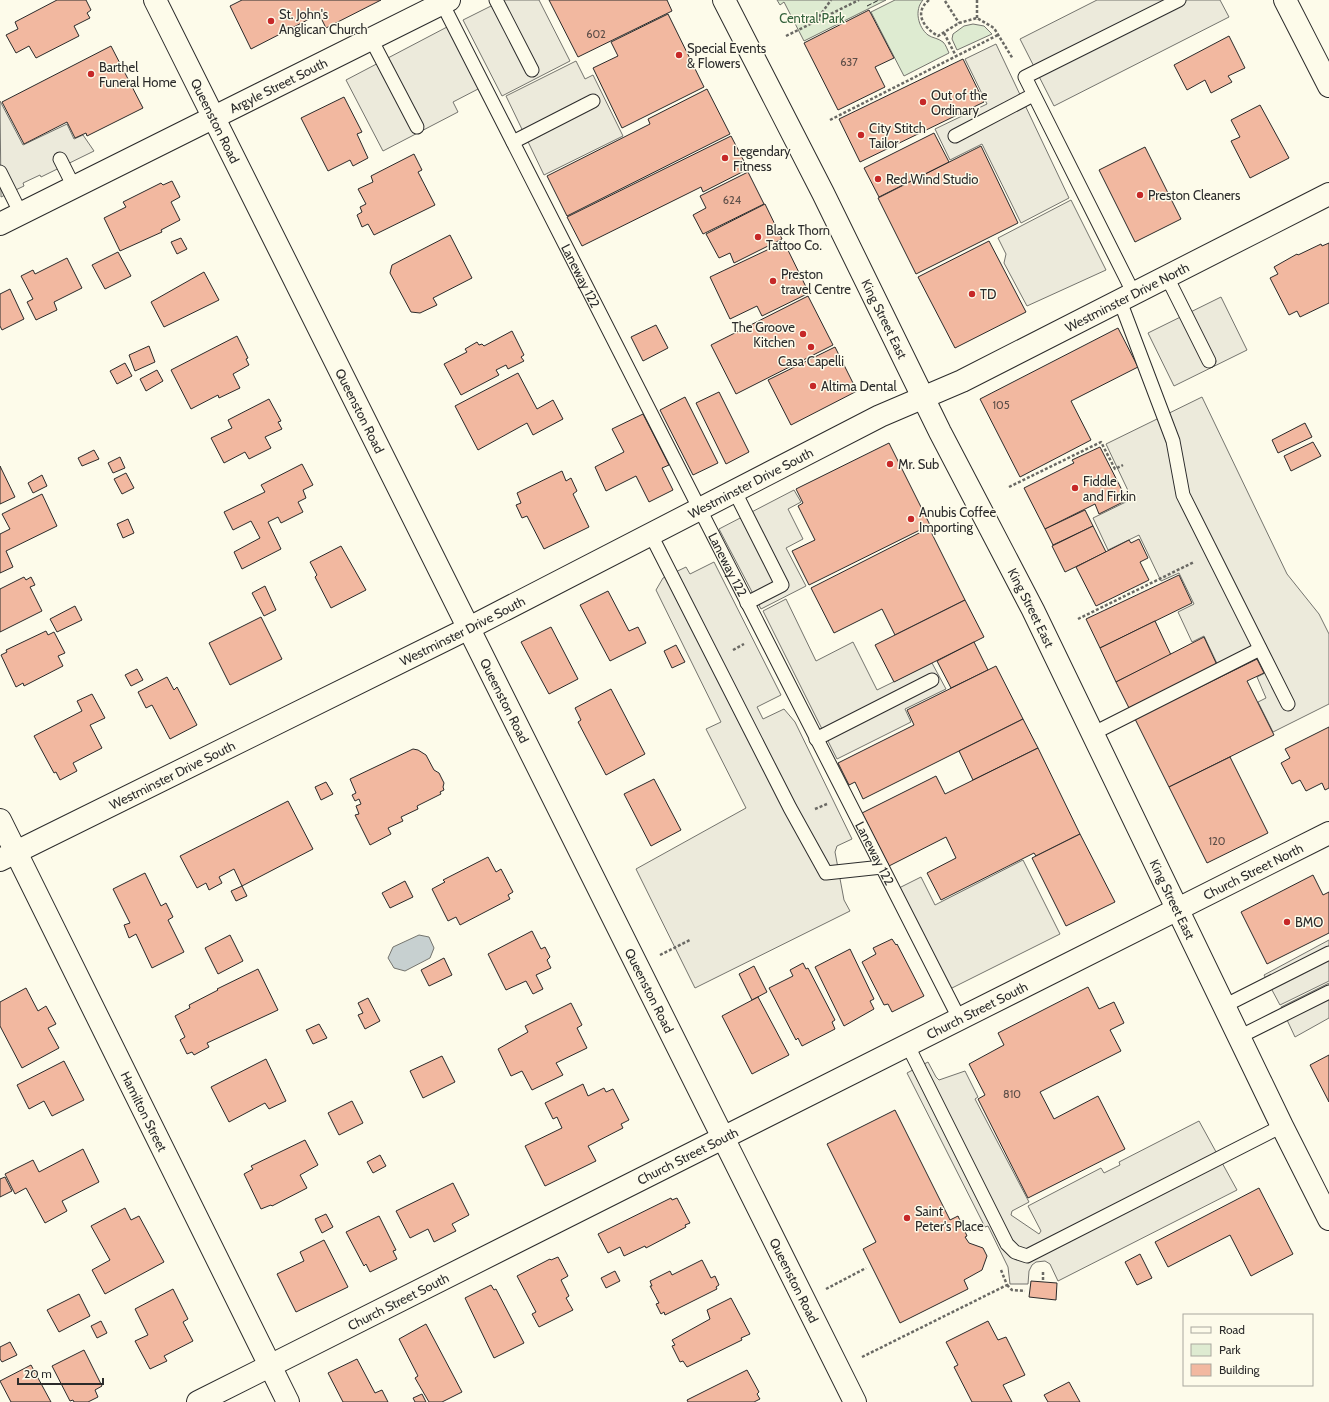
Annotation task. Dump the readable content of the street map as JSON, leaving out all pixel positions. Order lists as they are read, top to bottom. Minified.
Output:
{"streets":{"street":["Argyle Street South","Queenston Road","Westminster Drive North","King Street East","Westminster Drive South","Church Street North","Church Street South","Hamilton Street"],"lane":["Laneway 122"]},"crossings":[["Argyle Street South","Queenston Road"],["Argyle Street South","Laneway 122"],["Queenston Road","Westminster Drive South"],["Queenston Road","Church Street South"],["Laneway 122","Westminster Drive South"],["Laneway 122","Church Street South"],["Westminster Drive North","King Street East"],["Westminster Drive North","Westminster Drive South"],["King Street East","Westminster Drive South"],["King Street East","Church Street North"],["King Street East","Church Street South"],["Westminster Drive South","Hamilton Street"],["Church Street North","Church Street South"],["Church Street South","Hamilton Street"]],"parks":["Central Park"],"places":["St. John's Anglican Church","Special Events & Flowers","Barthel Funeral Home","Out of the Ordinary","City Stitch Tailor","Legendary Fitness","Red Wind Studio","Preston Cleaners","Black Thorn Tattoo Co.","Preston travel Centre","TD","The Groove Kitchen","Casa Capelli","Altima Dental","Mr. Sub","Fiddle and Firkin","Anubis Coffee Importing","BMO","Saint Peter's Place"],"house_numbers":["602","637","624","105","120","810"],"legend":["Road","Park","Building"],"scale_bar":"20 m"}
